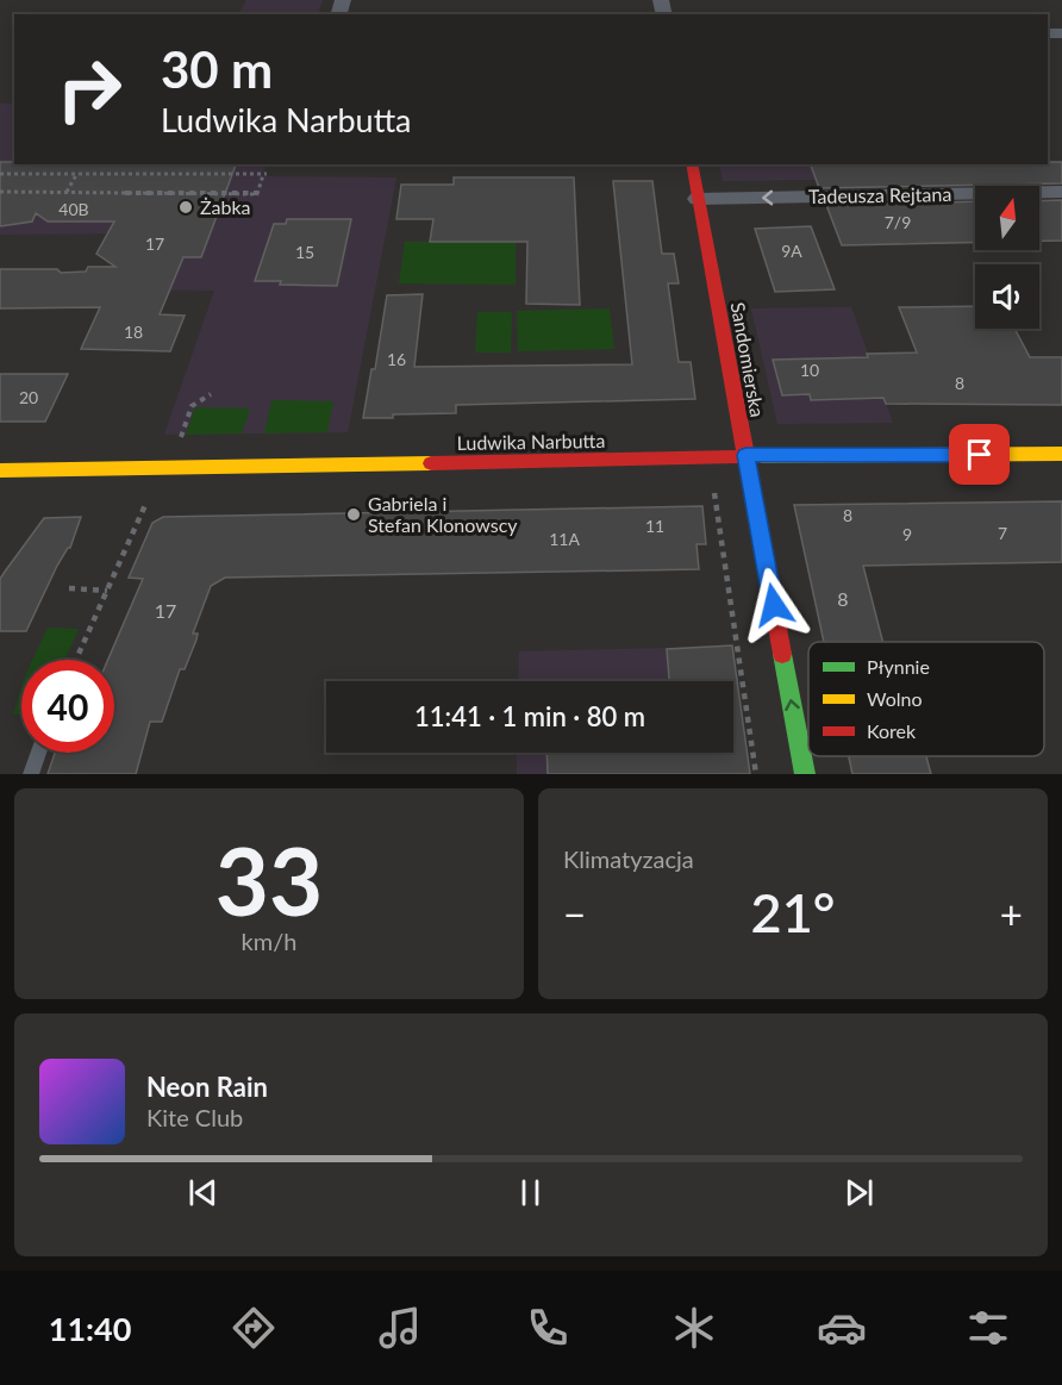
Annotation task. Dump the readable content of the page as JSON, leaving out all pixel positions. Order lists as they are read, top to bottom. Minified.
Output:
{"streets":{"street":["Tadeusza Rejtana","Sandomierska","Ludwika Narbutta"]},"crossings":[["Tadeusza Rejtana","Sandomierska"],["Sandomierska","Ludwika Narbutta"]],"one_way":["Tadeusza Rejtana","Sandomierska"],"places":["Żabka","Gabriela i Stefan Klonowscy"],"house_numbers":["40B","7/9","17","9A","15","18","16","10","8","20","8","11","7","9","11A","8","17"],"legend":["Płynnie","Wolno","Korek"],"north":"top","page":{"turn":["30 m","Ludwika Narbutta"],"limit":"40","trip":"11:41 · 1 min · 80 m","tile":[["33","km/h"],"Klimatyzacja"],"heat":["−","21°","+"],"song":["Neon Rain","Kite Club"],"tabs":"11:40"}}
